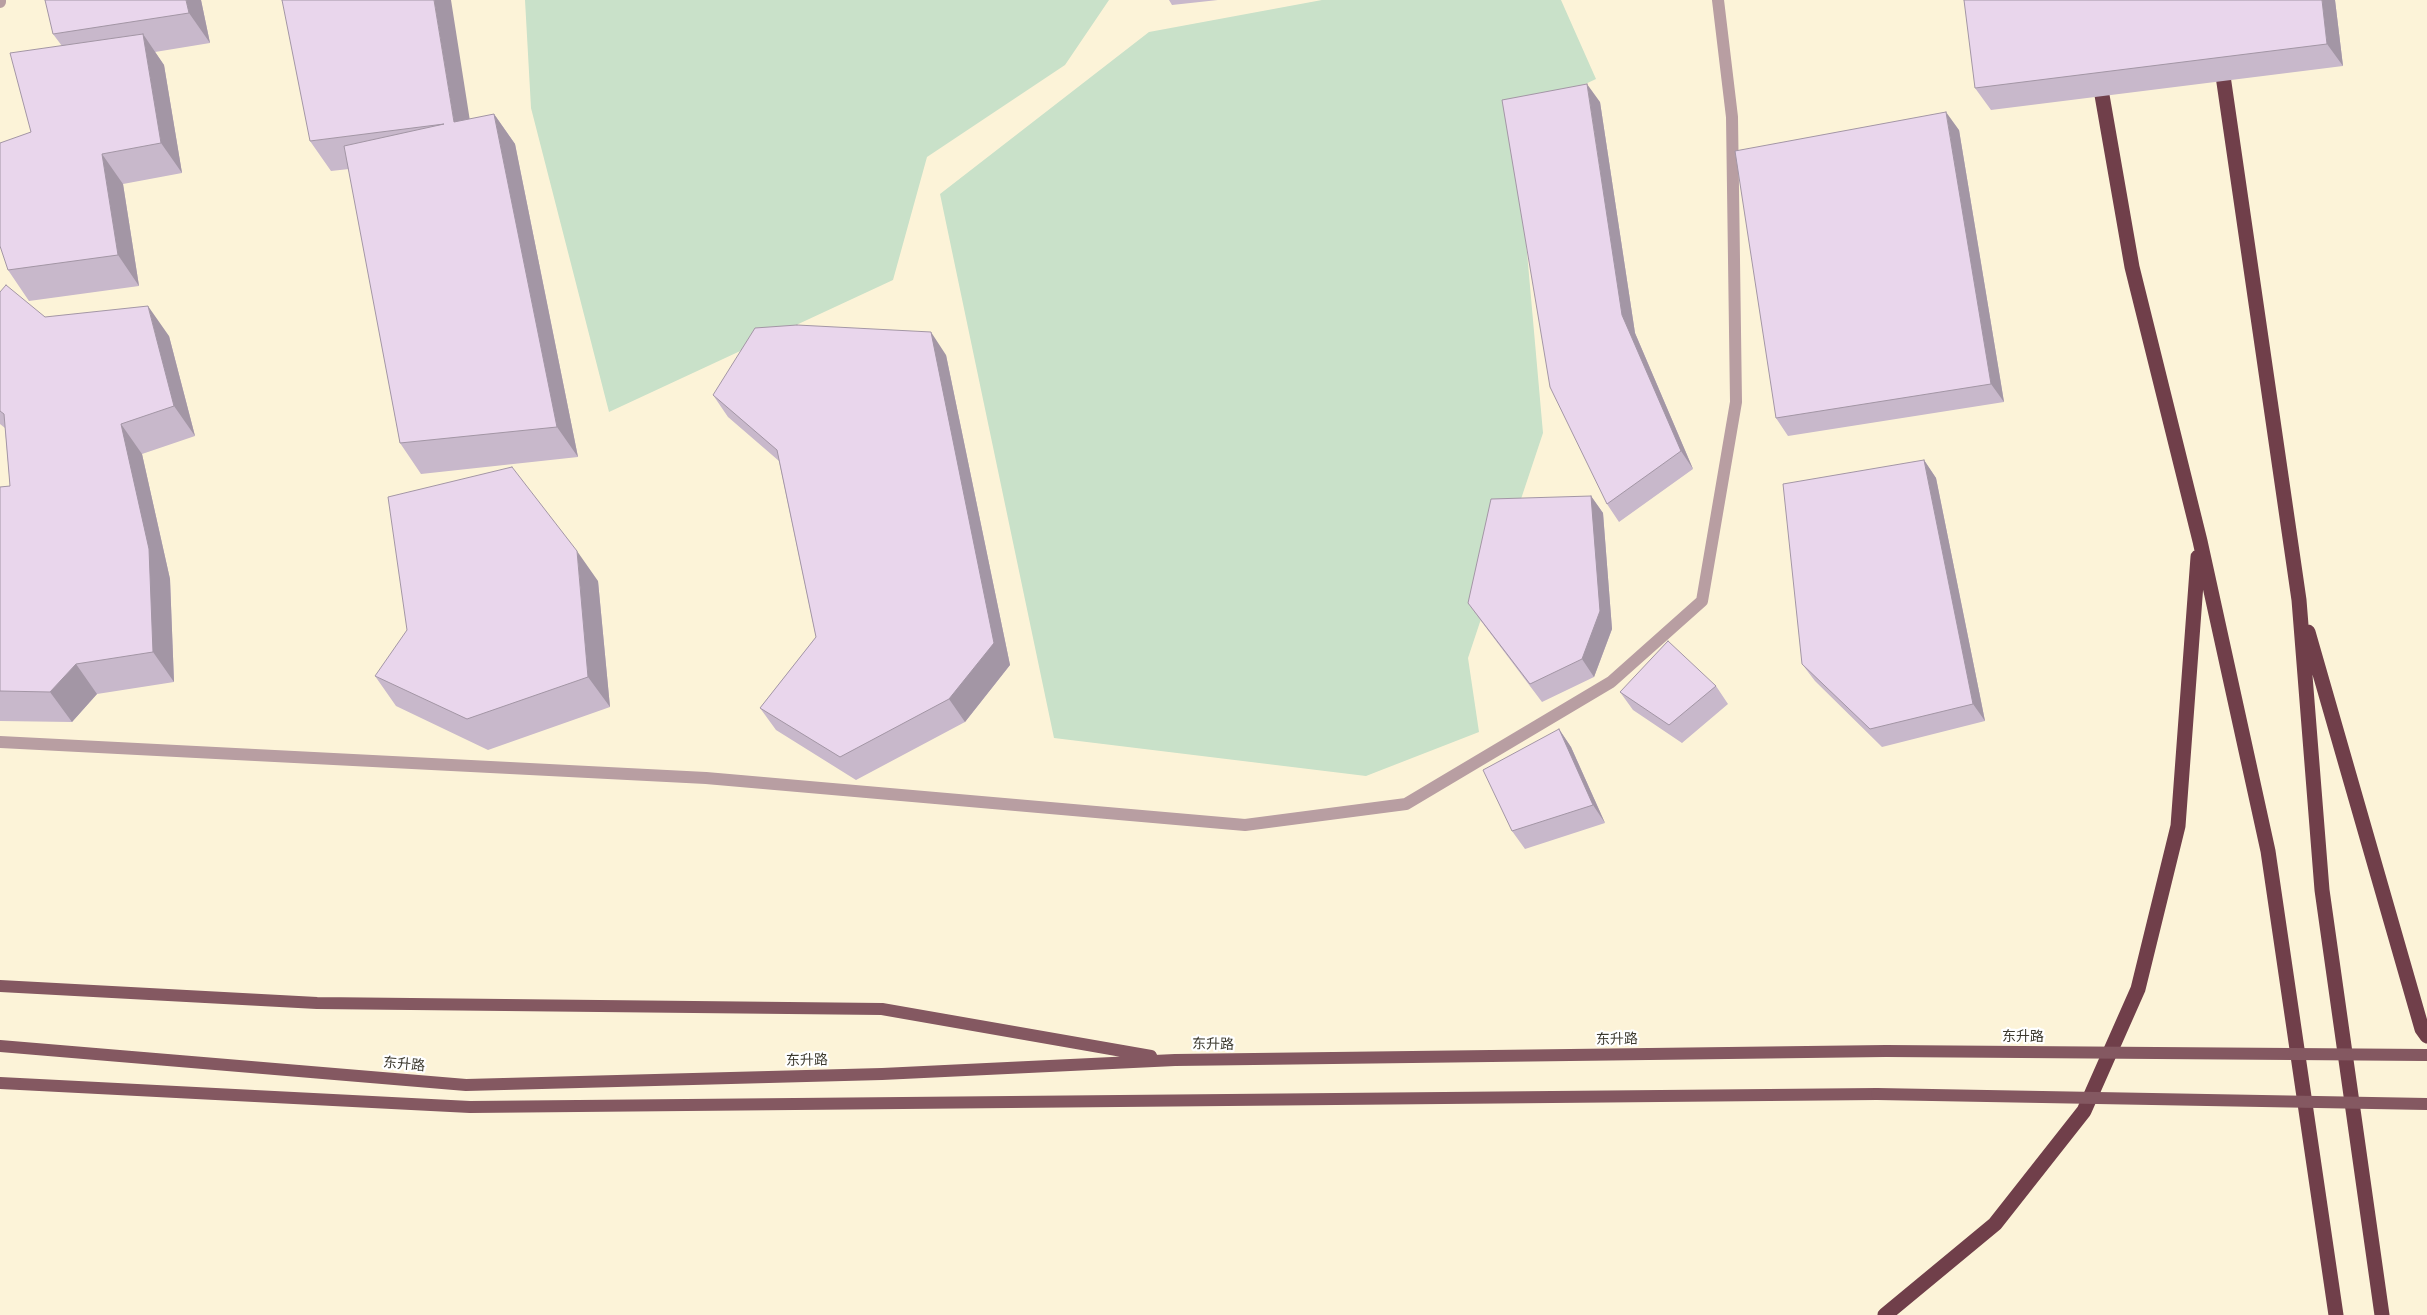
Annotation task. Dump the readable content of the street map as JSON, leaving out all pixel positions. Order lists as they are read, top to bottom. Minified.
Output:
{"streets":{"main road":["东升路"]}}
